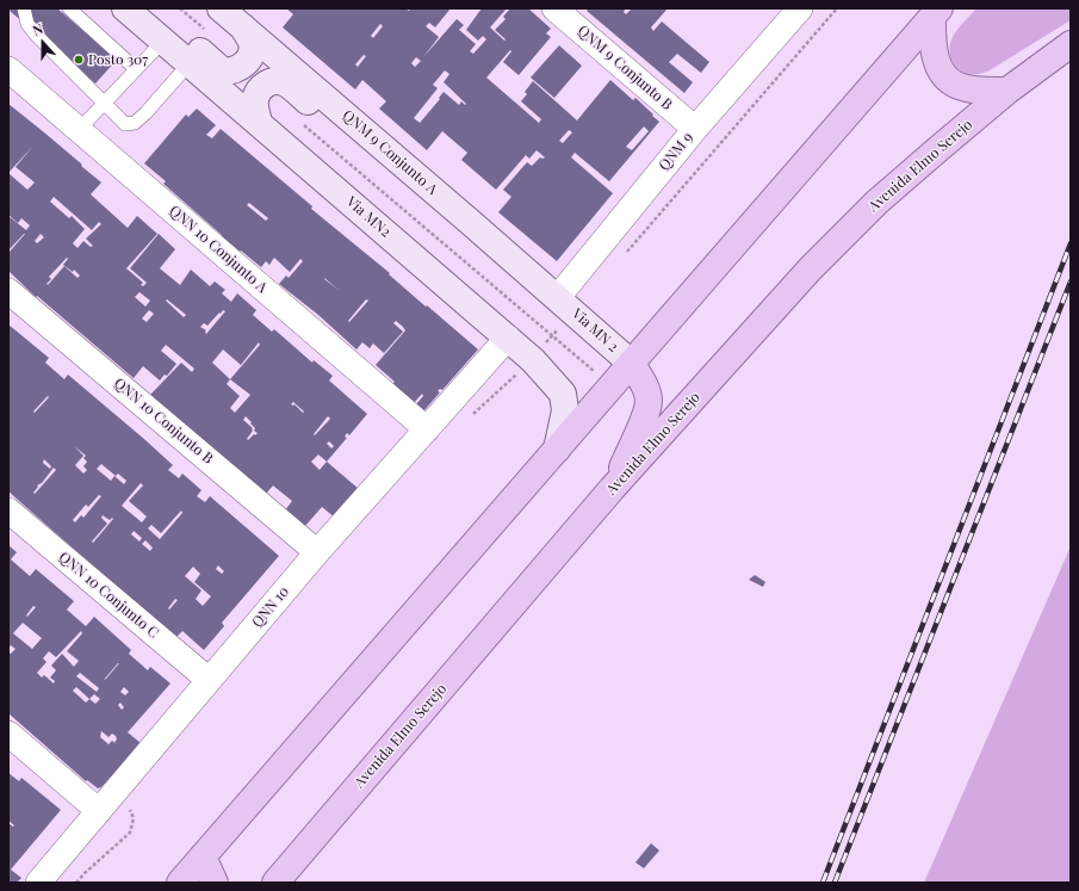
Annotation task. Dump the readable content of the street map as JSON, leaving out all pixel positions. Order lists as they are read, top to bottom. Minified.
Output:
{"streets":{"main road":["QNM 9 Conjunto A","Avenida Elmo Serejo","Via MN2","Via MN 2"],"street":["QNM 9 Conjunto B","QNM 9","QNN 10 Conjunto A","QNN 10 Conjunto B","QNN 10 Conjunto C","QNN 10"]},"crossings":[["QNM 9 Conjunto B","QNM 9"],["QNM 9","QNM 9 Conjunto A"],["QNM 9","Via MN 2"],["QNM 9 Conjunto A","Via MN 2"],["Via MN2","QNN 10"],["QNN 10 Conjunto A","QNN 10"],["QNN 10 Conjunto B","QNN 10"],["QNN 10 Conjunto C","QNN 10"]],"places":["Posto 307"],"north":"top"}
